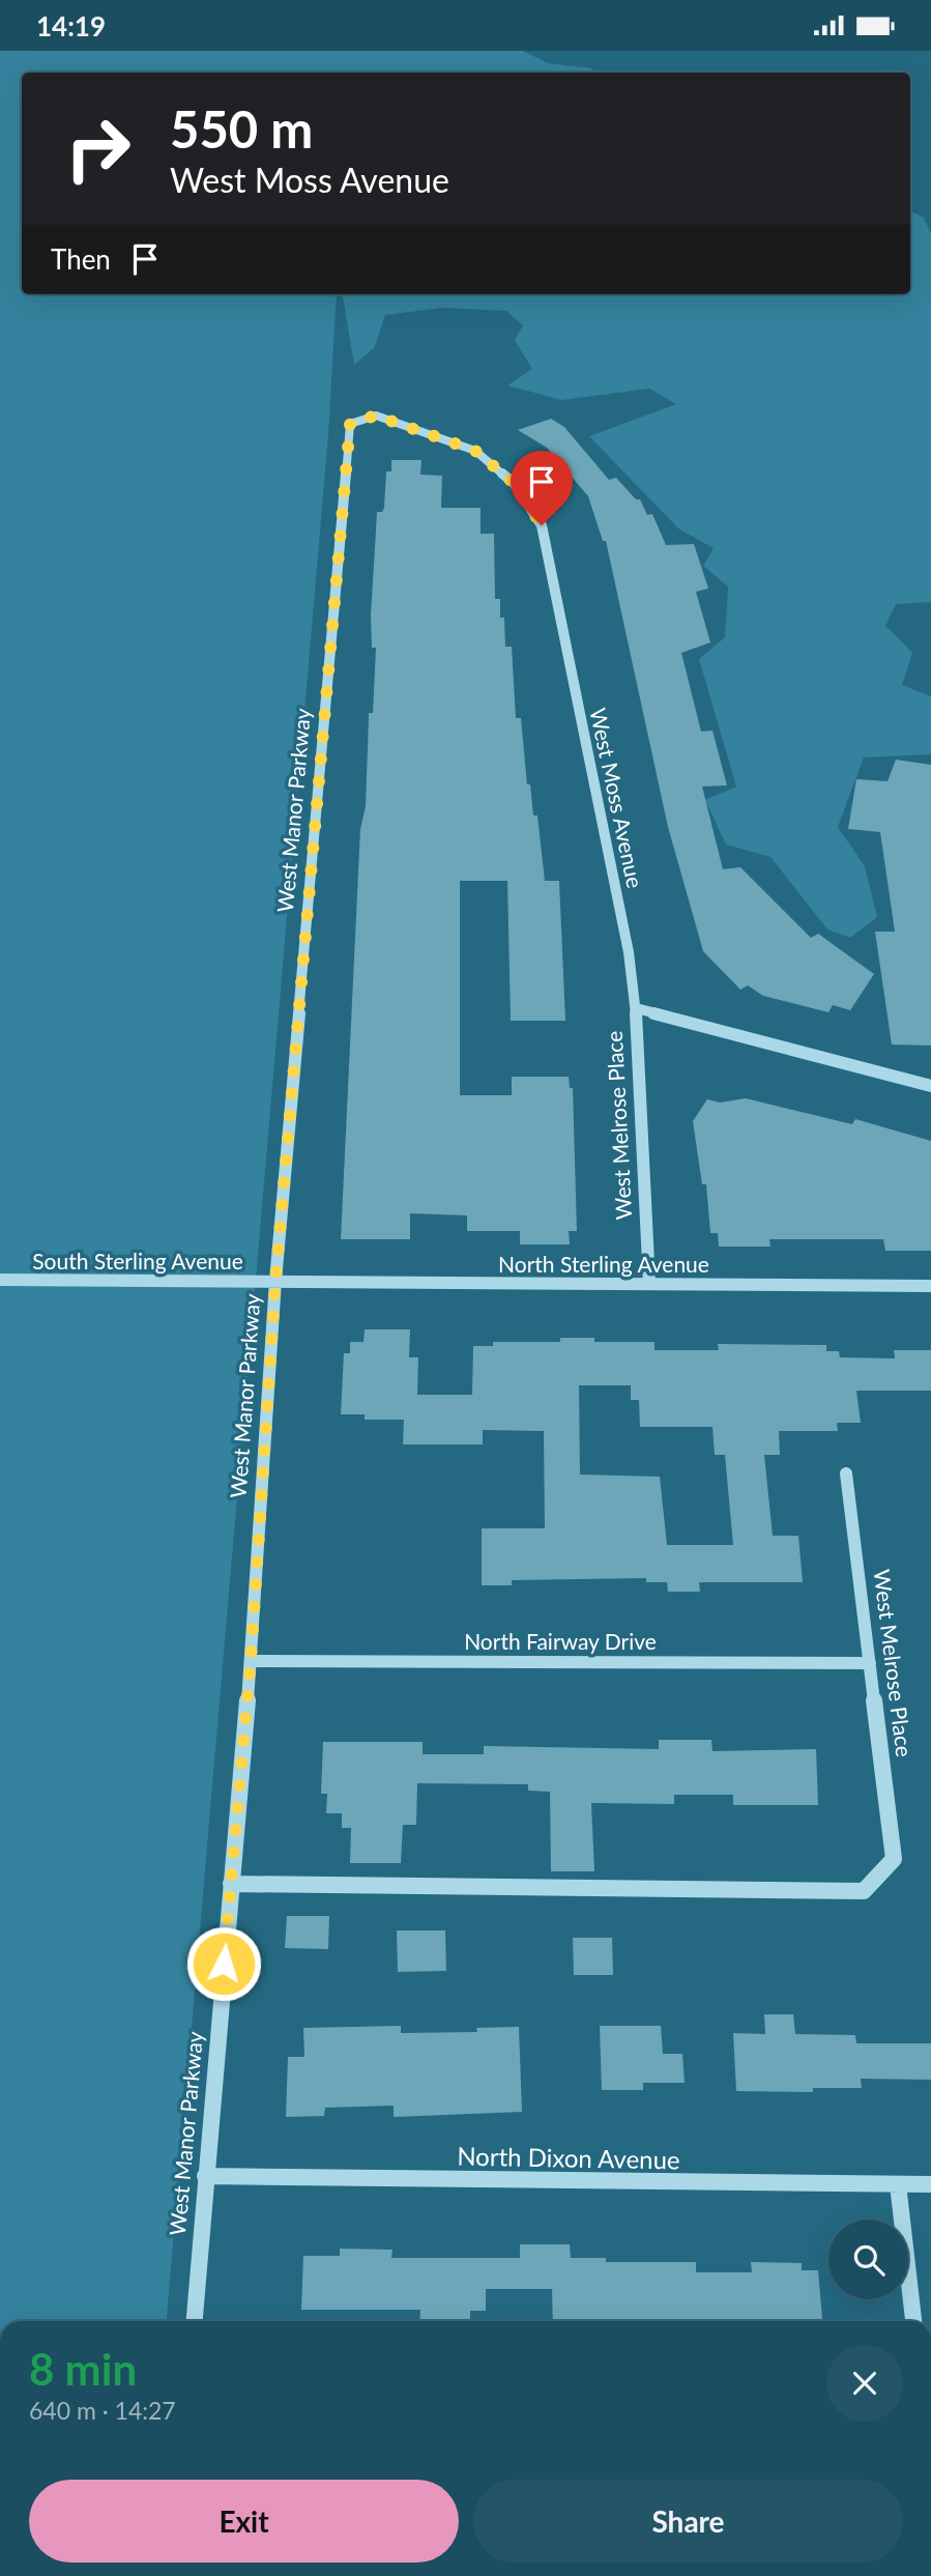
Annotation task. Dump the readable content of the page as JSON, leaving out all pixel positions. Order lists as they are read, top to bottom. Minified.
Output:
{"streets":{"street":["West Moss Avenue","West Manor Parkway","West Melrose Place","South Sterling Avenue","North Sterling Avenue","North Fairway Drive","North Dixon Avenue"]},"crossings":[["West Moss Avenue","West Manor Parkway"],["West Moss Avenue","West Melrose Place"],["West Manor Parkway","South Sterling Avenue"],["West Manor Parkway","North Sterling Avenue"],["West Manor Parkway","North Fairway Drive"],["West Manor Parkway","North Dixon Avenue"],["West Melrose Place","North Sterling Avenue"],["West Melrose Place","North Fairway Drive"],["South Sterling Avenue","North Sterling Avenue"]],"page":{"status":"14:19","turn":["550 m","West Moss Avenue"],"then":"Then","heading":["8 min","640 m · 14:27"],"buttons":["Exit","Share"]}}
